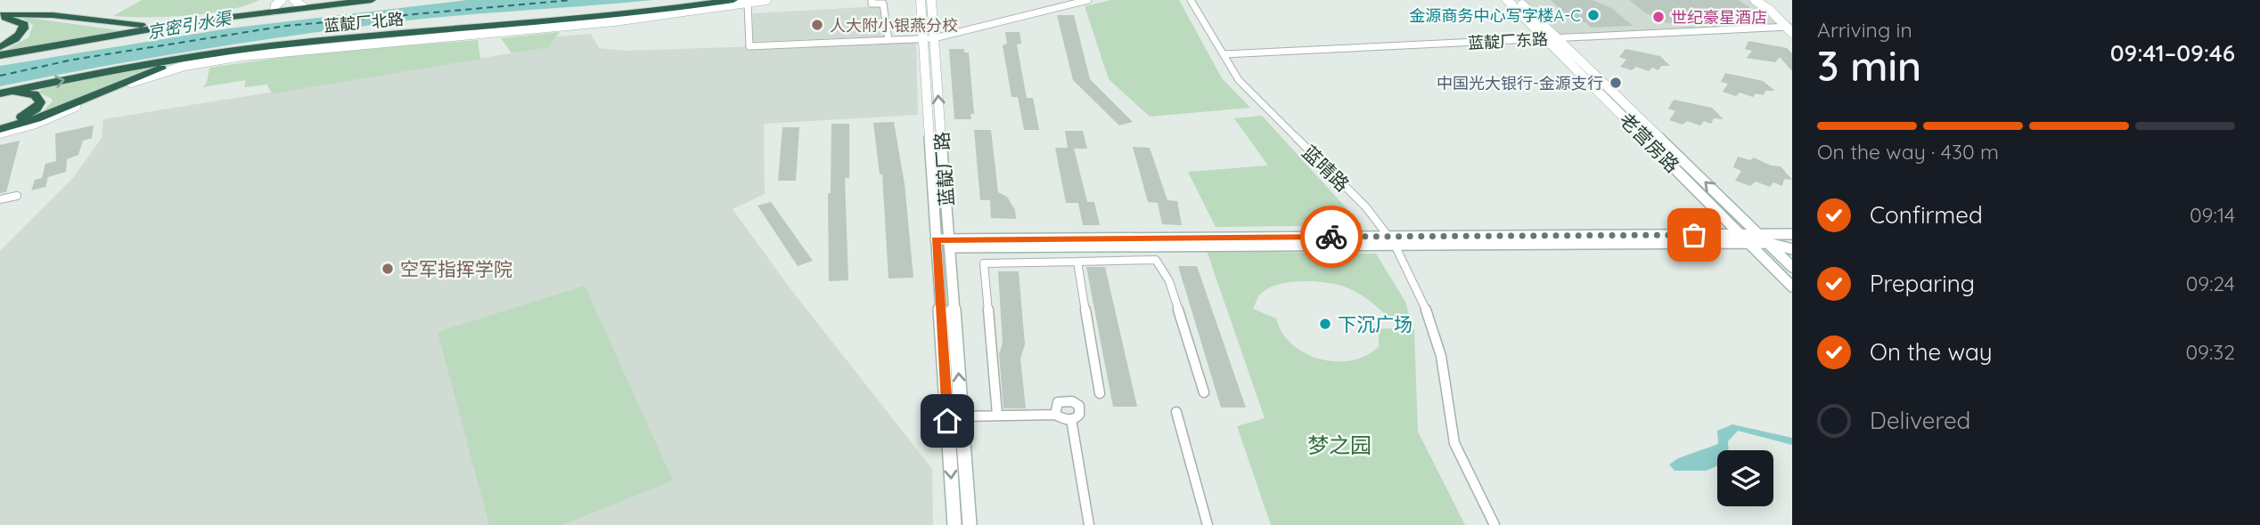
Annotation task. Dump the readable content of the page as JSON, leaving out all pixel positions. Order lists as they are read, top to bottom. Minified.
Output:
{"streets":{"highway":["蓝靛厂北路"],"street":["蓝靛厂东路","老营房路","蓝晴路","蓝靛厂路"]},"crossings":[["蓝靛厂东路","老营房路"],["蓝靛厂东路","蓝晴路"]],"water":["京密引水渠"],"parks":["梦之园"],"places":["金源商务中心写字楼A-C","世纪豪星酒店","人大附小银燕分校","中国光大银行-金源支行","空军指挥学院","下沉广场"],"page":{"heading":["3 min","Arriving in","09:41–09:46"],"bar":"On the way · 430 m","list":[["Confirmed","09:14"],["Preparing","09:24"],["On the way","09:32"],"Delivered"]}}
